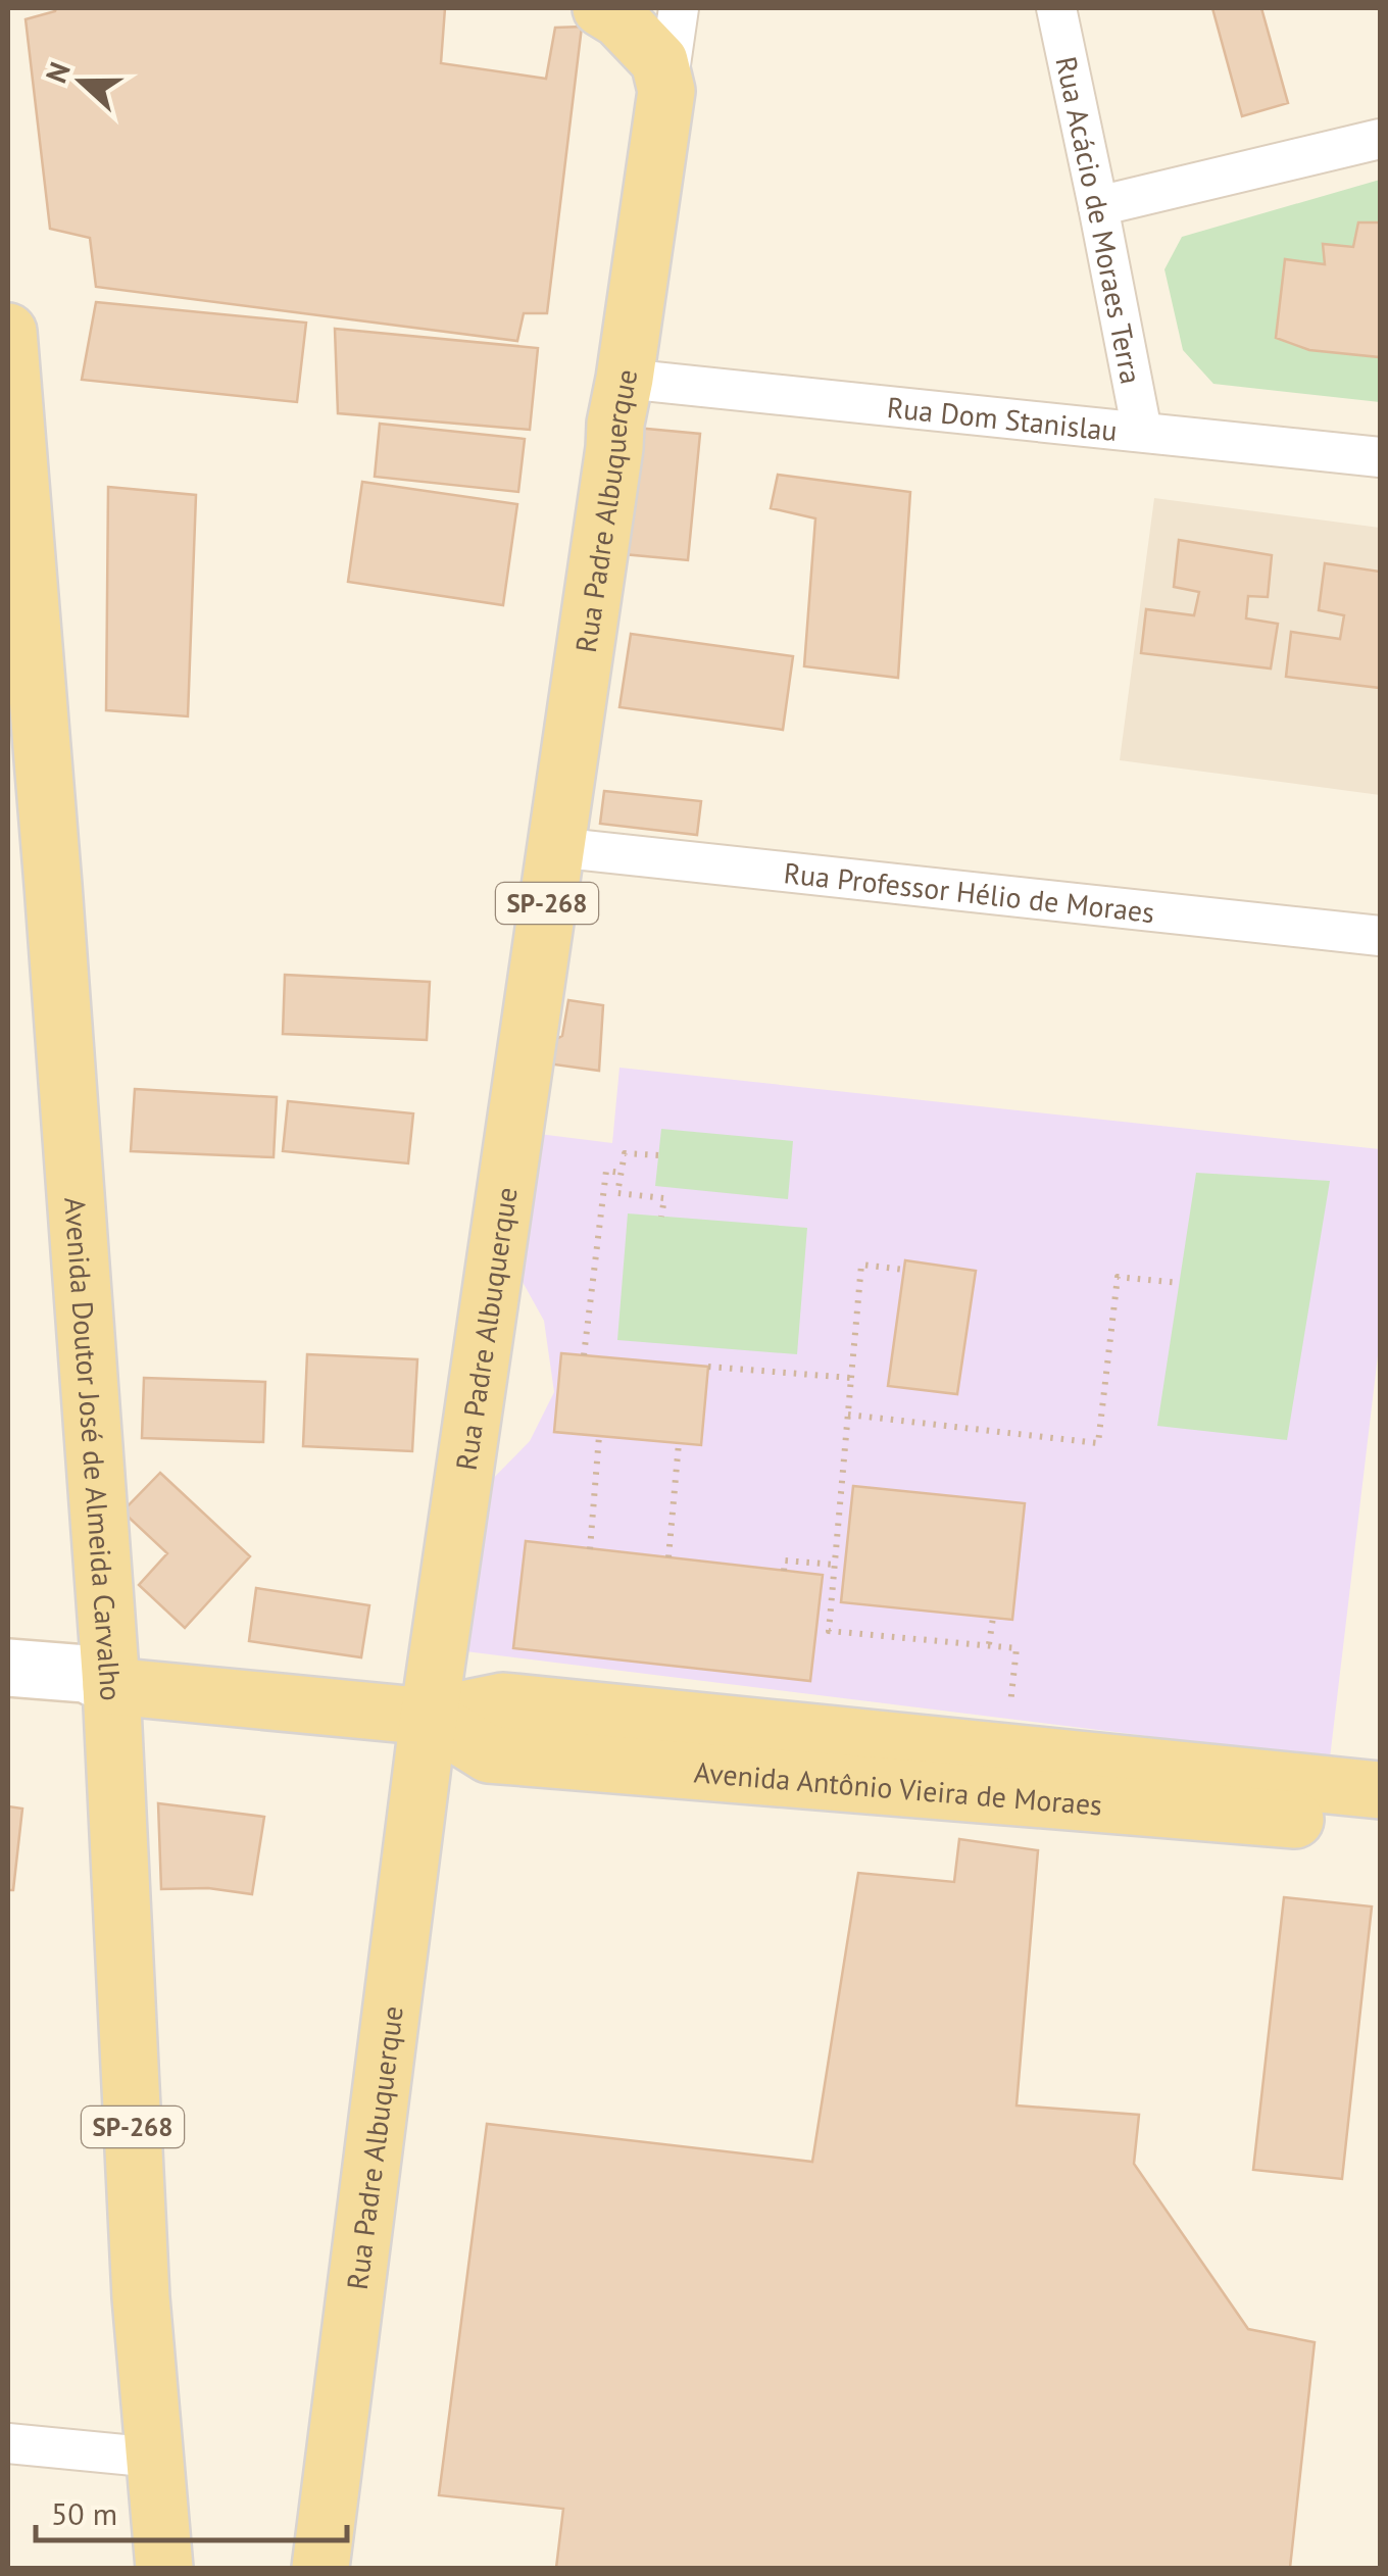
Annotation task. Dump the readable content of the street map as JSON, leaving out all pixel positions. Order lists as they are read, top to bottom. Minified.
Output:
{"streets":{"main road":["Rua Padre Albuquerque","SP-268","Avenida Doutor José de Almeida Carvalho","Avenida Antônio Vieira de Moraes"],"street":["Rua Acácio de Moraes Terra","Rua Dom Stanislau","Rua Professor Hélio de Moraes"]},"crossings":[["Rua Acácio de Moraes Terra","Rua Dom Stanislau"],["Rua Dom Stanislau","Rua Padre Albuquerque"],["Rua Padre Albuquerque","Rua Professor Hélio de Moraes"],["Rua Padre Albuquerque","Avenida Antônio Vieira de Moraes"],["Avenida Doutor José de Almeida Carvalho","Avenida Antônio Vieira de Moraes"]],"scale_bar":"50 m","north":"left"}
